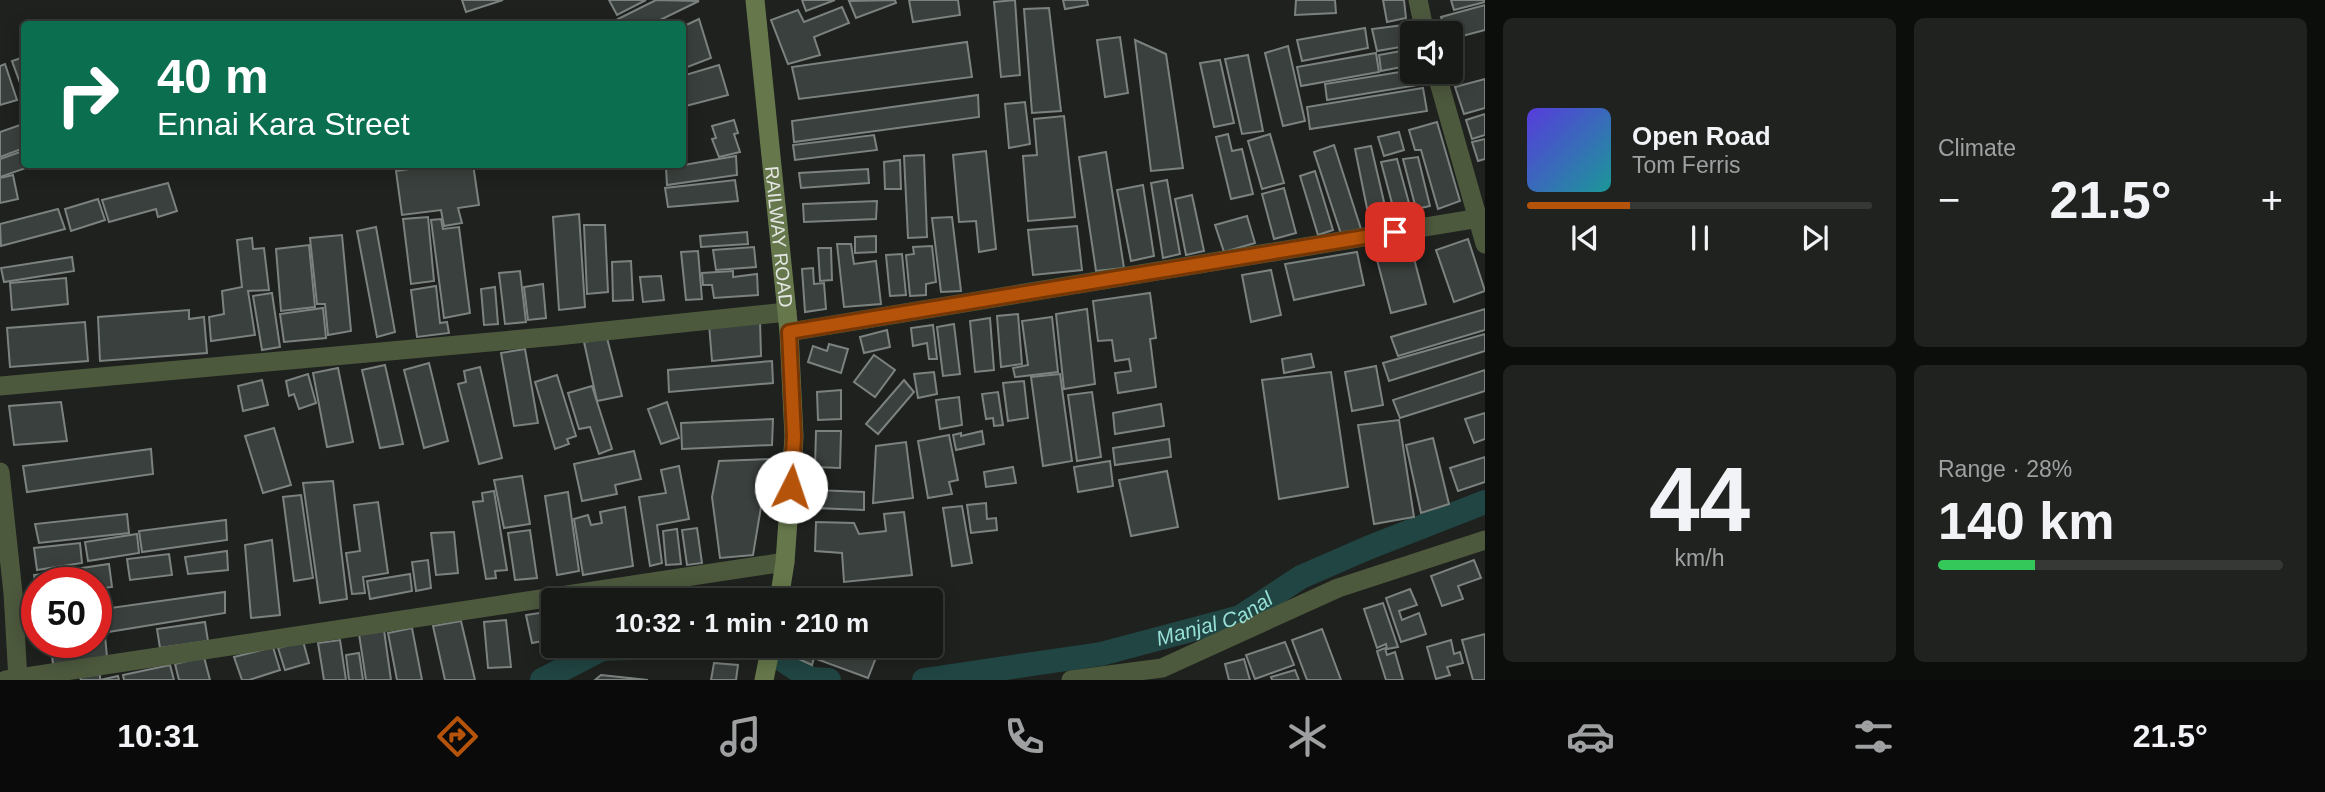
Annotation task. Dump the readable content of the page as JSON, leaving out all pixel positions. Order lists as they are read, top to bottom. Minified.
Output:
{"streets":{"main road":["RAILWAY ROAD"]},"water":["Manjal Canal"],"page":{"tile":["Climate",["44","km/h"],["Range · 28%","140 km"]],"turn":["40 m","Ennai Kara Street"],"song":["Open Road","Tom Ferris"],"heat":["−","21.5°","+"],"limit":"50","trip":"10:32 · 1 min · 210 m","tabs":["10:31","21.5°"]}}
